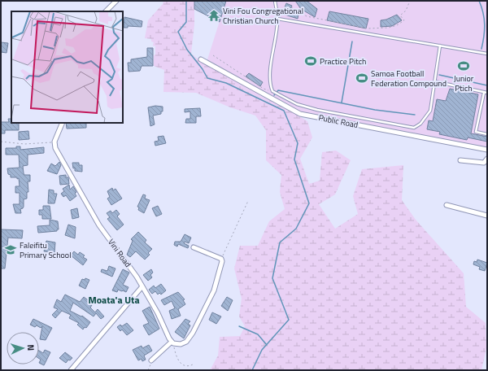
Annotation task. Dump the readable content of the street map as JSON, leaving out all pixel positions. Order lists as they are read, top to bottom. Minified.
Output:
{"streets":{"street":["Public Road","Vini Road"]},"districts":["Moata'a Uta"],"places":{"temple":["Vini Fou Congregational Christian Church"],"sports":["Practice Pitch","Junior Ptich","Samoa Football Federation Compound"],"school or university":["Faleifitu Primary School"]},"north":"right"}
